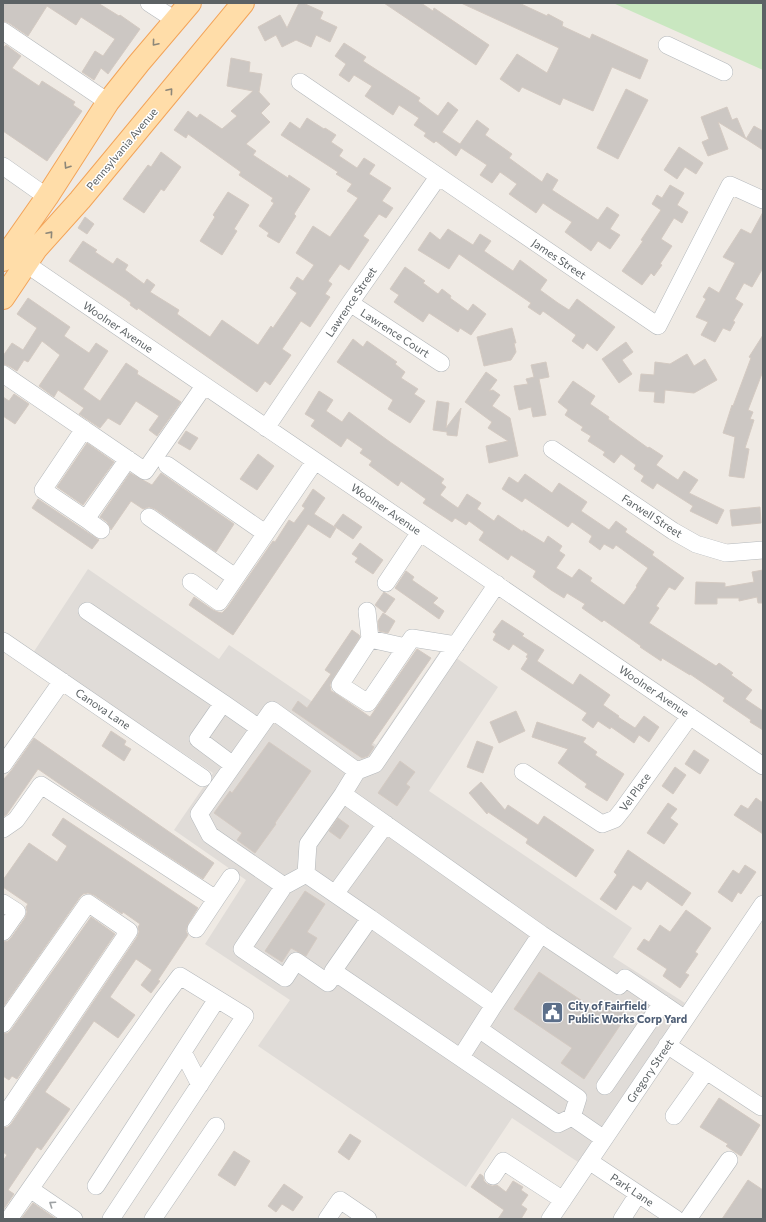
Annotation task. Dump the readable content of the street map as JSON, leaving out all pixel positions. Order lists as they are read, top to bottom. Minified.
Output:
{"streets":{"main road":["Pennsylvania Avenue"],"street":["James Street","Lawrence Street","Woolner Avenue","Lawrence Court","Farwell Street","Canova Lane","Vel Place","Gregory Street","Park Lane"]},"crossings":[["Pennsylvania Avenue","Woolner Avenue"],["James Street","Lawrence Street"],["Lawrence Street","Woolner Avenue"],["Lawrence Street","Lawrence Court"],["Woolner Avenue","Vel Place"],["Gregory Street","Park Lane"]],"places":{"public building":["City of Fairfield Public Works Corp Yard"]}}
